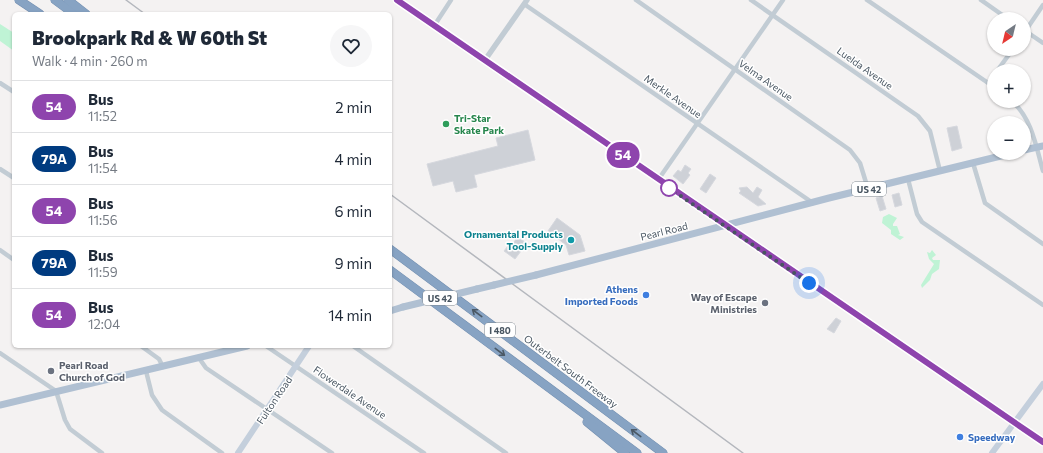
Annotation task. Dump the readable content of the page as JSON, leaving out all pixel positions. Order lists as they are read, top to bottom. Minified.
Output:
{"streets":{"highway":["I 480","Outerbelt South Freeway"],"main road":["US 42","Pearl Road","Fulton Road"],"street":["Luelda Avenue","Velma Avenue","Merkle Avenue","Flowerdale Avenue"]},"crossings":[["Luelda Avenue","Pearl Road"],["Velma Avenue","Pearl Road"],["Merkle Avenue","Pearl Road"],["Flowerdale Avenue","Fulton Road"]],"places":["Tri-Star Skate Park","Ornamental Products Tool-Supply","Athens Imported Foods","Way of Escape Ministries","Pearl Road Church of God","Speedway"],"lines":["bus line 54"],"north":"bottom left","page":{"on_map":"54","map_buttons":["+","−"],"heading":["Brookpark Rd & W 60th St","Walk · 4 min · 260 m"],"list":[{"mark":"54","name":"Bus","note":"11:52","value":"2 min"},{"mark":"79A","name":"Bus","note":"11:54","value":"4 min"},{"mark":"54","name":"Bus","note":"11:56","value":"6 min"},{"mark":"79A","name":"Bus","note":"11:59","value":"9 min"},{"mark":"54","name":"Bus","note":"12:04","value":"14 min"}]}}
